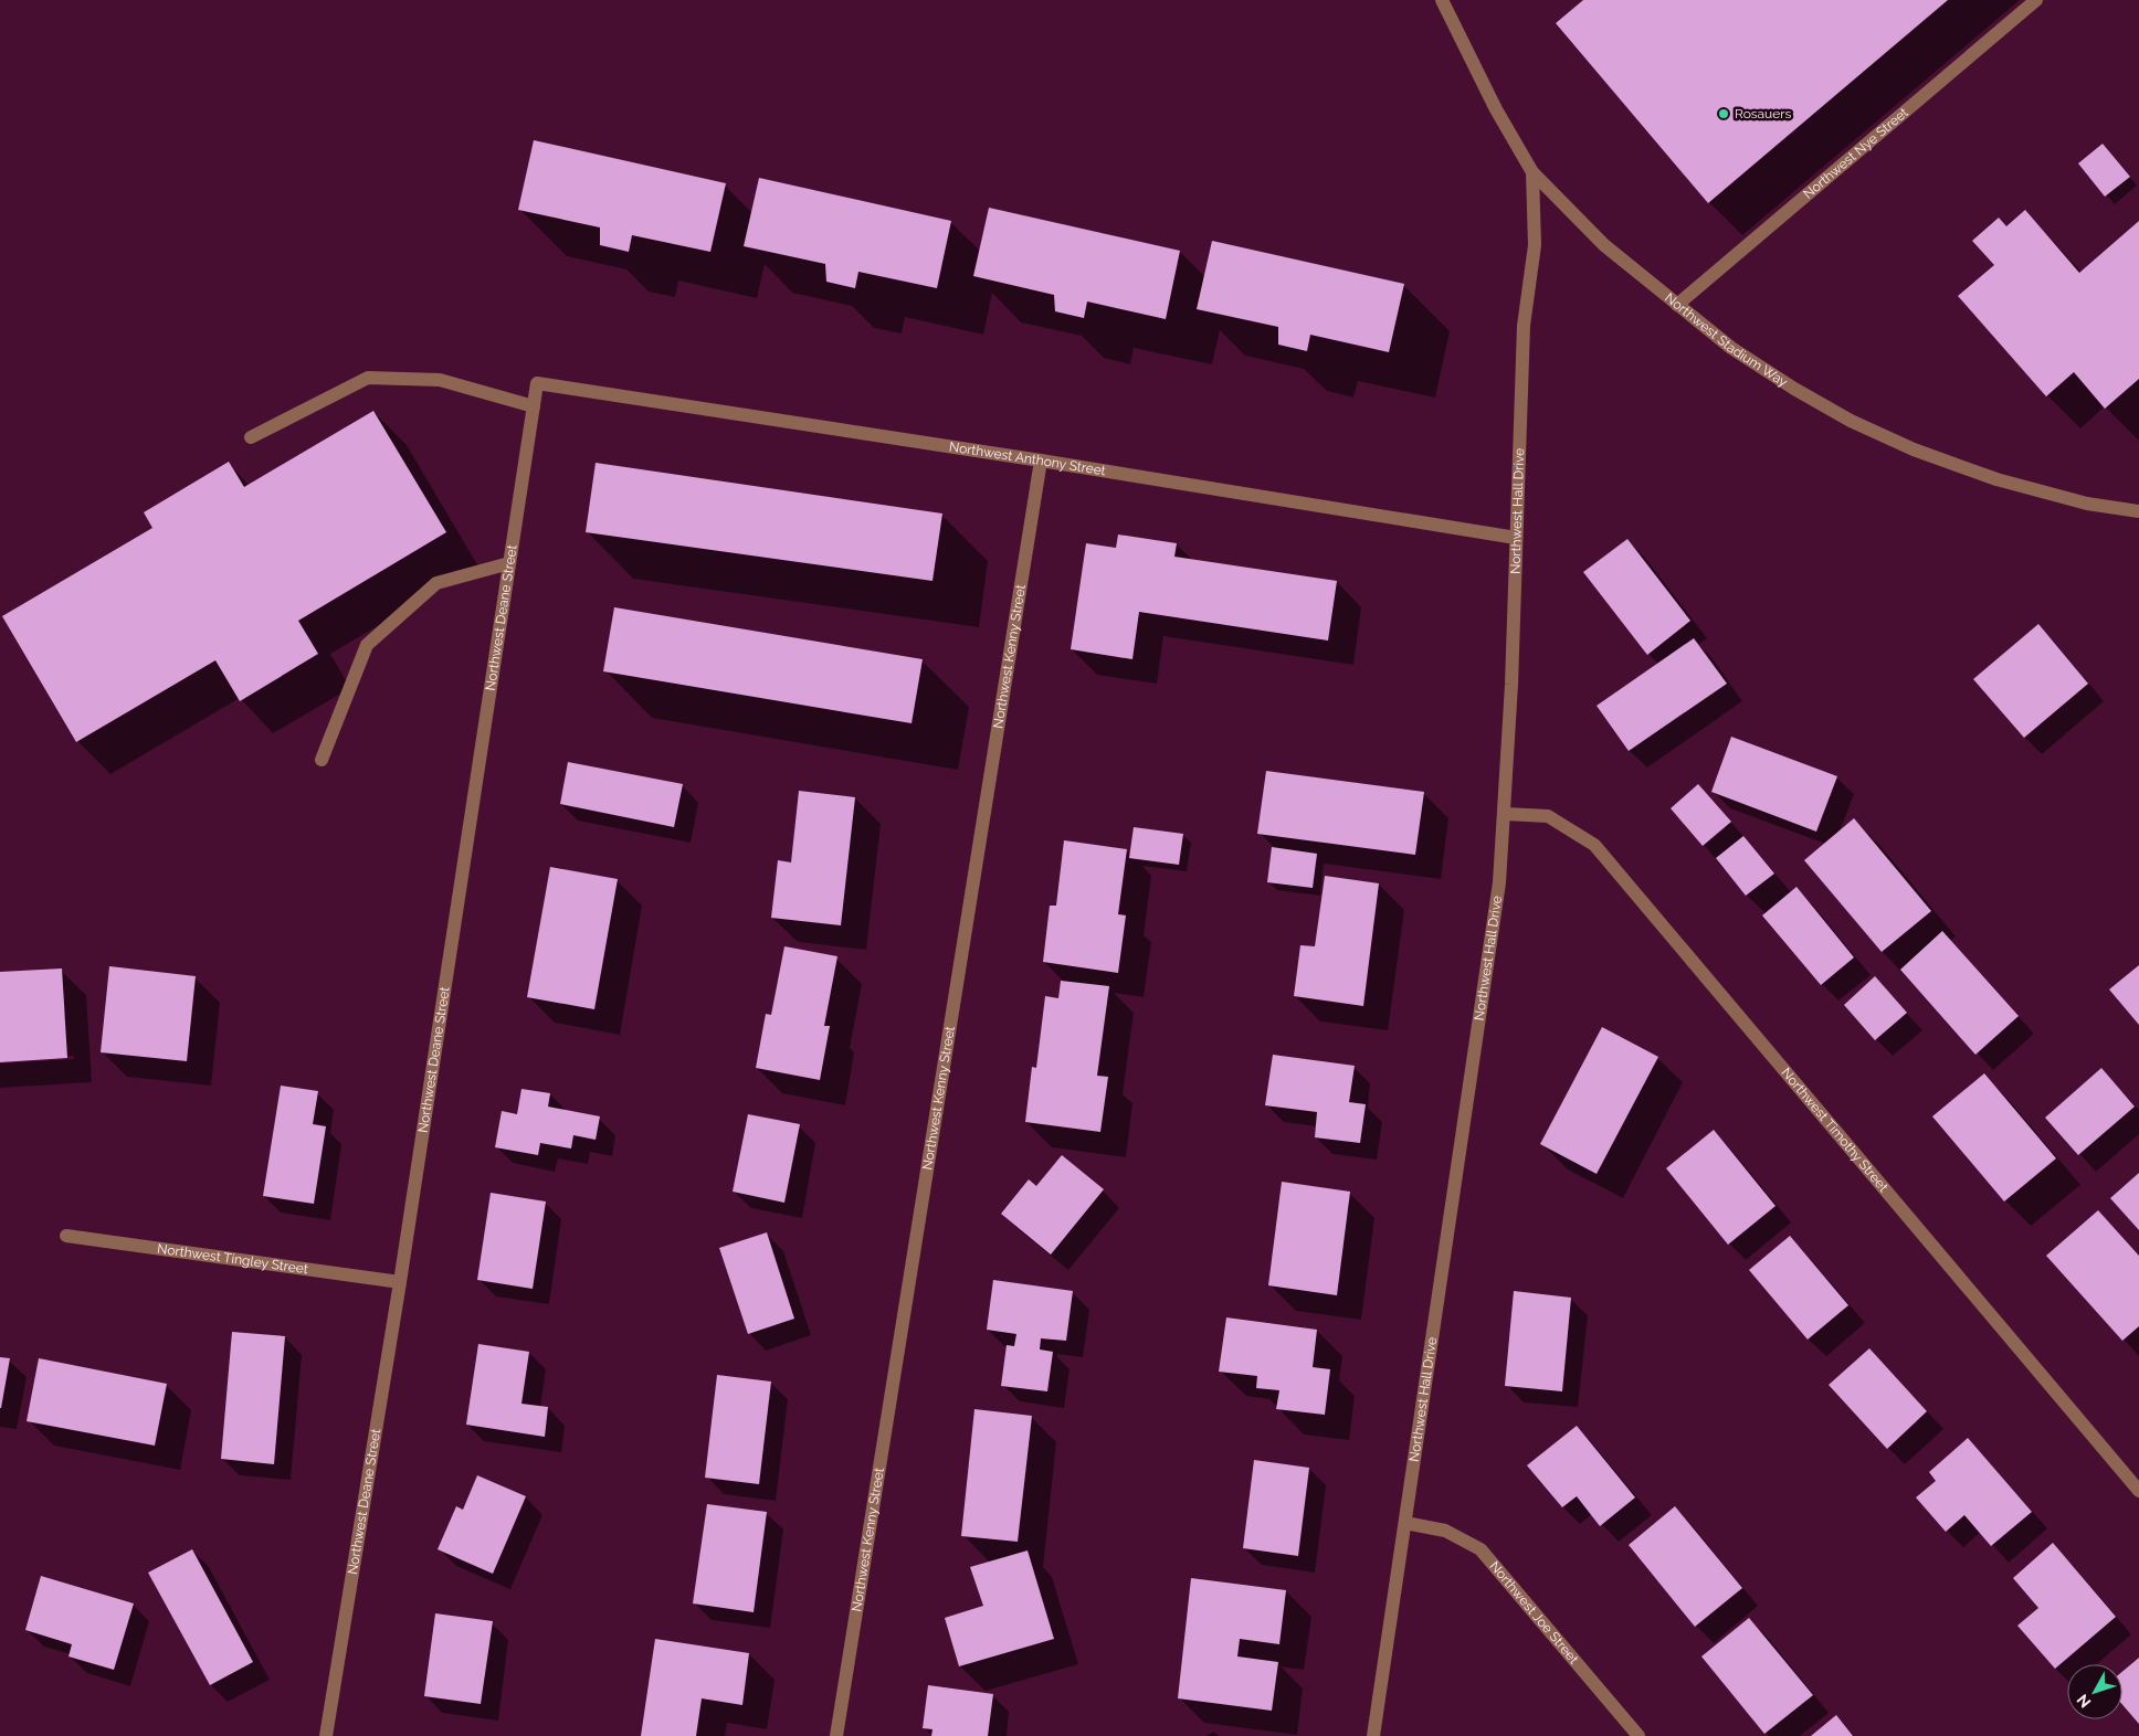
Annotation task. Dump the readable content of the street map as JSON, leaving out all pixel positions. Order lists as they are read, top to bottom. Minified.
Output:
{"streets":{"street":["Northwest Nye Street","Northwest Stadium Way","Northwest Anthony Street","Northwest Hall Drive","Northwest Deane Street","Northwest Kenny Street","Northwest Timothy Street","Northwest Tingley Street","Northwest Joe Street"]},"crossings":[["Northwest Nye Street","Northwest Stadium Way"],["Northwest Stadium Way","Northwest Hall Drive"],["Northwest Anthony Street","Northwest Hall Drive"],["Northwest Anthony Street","Northwest Deane Street"],["Northwest Anthony Street","Northwest Kenny Street"],["Northwest Hall Drive","Northwest Timothy Street"],["Northwest Hall Drive","Northwest Joe Street"],["Northwest Deane Street","Northwest Tingley Street"]],"places":["Rosauers"],"north":"bottom left"}
